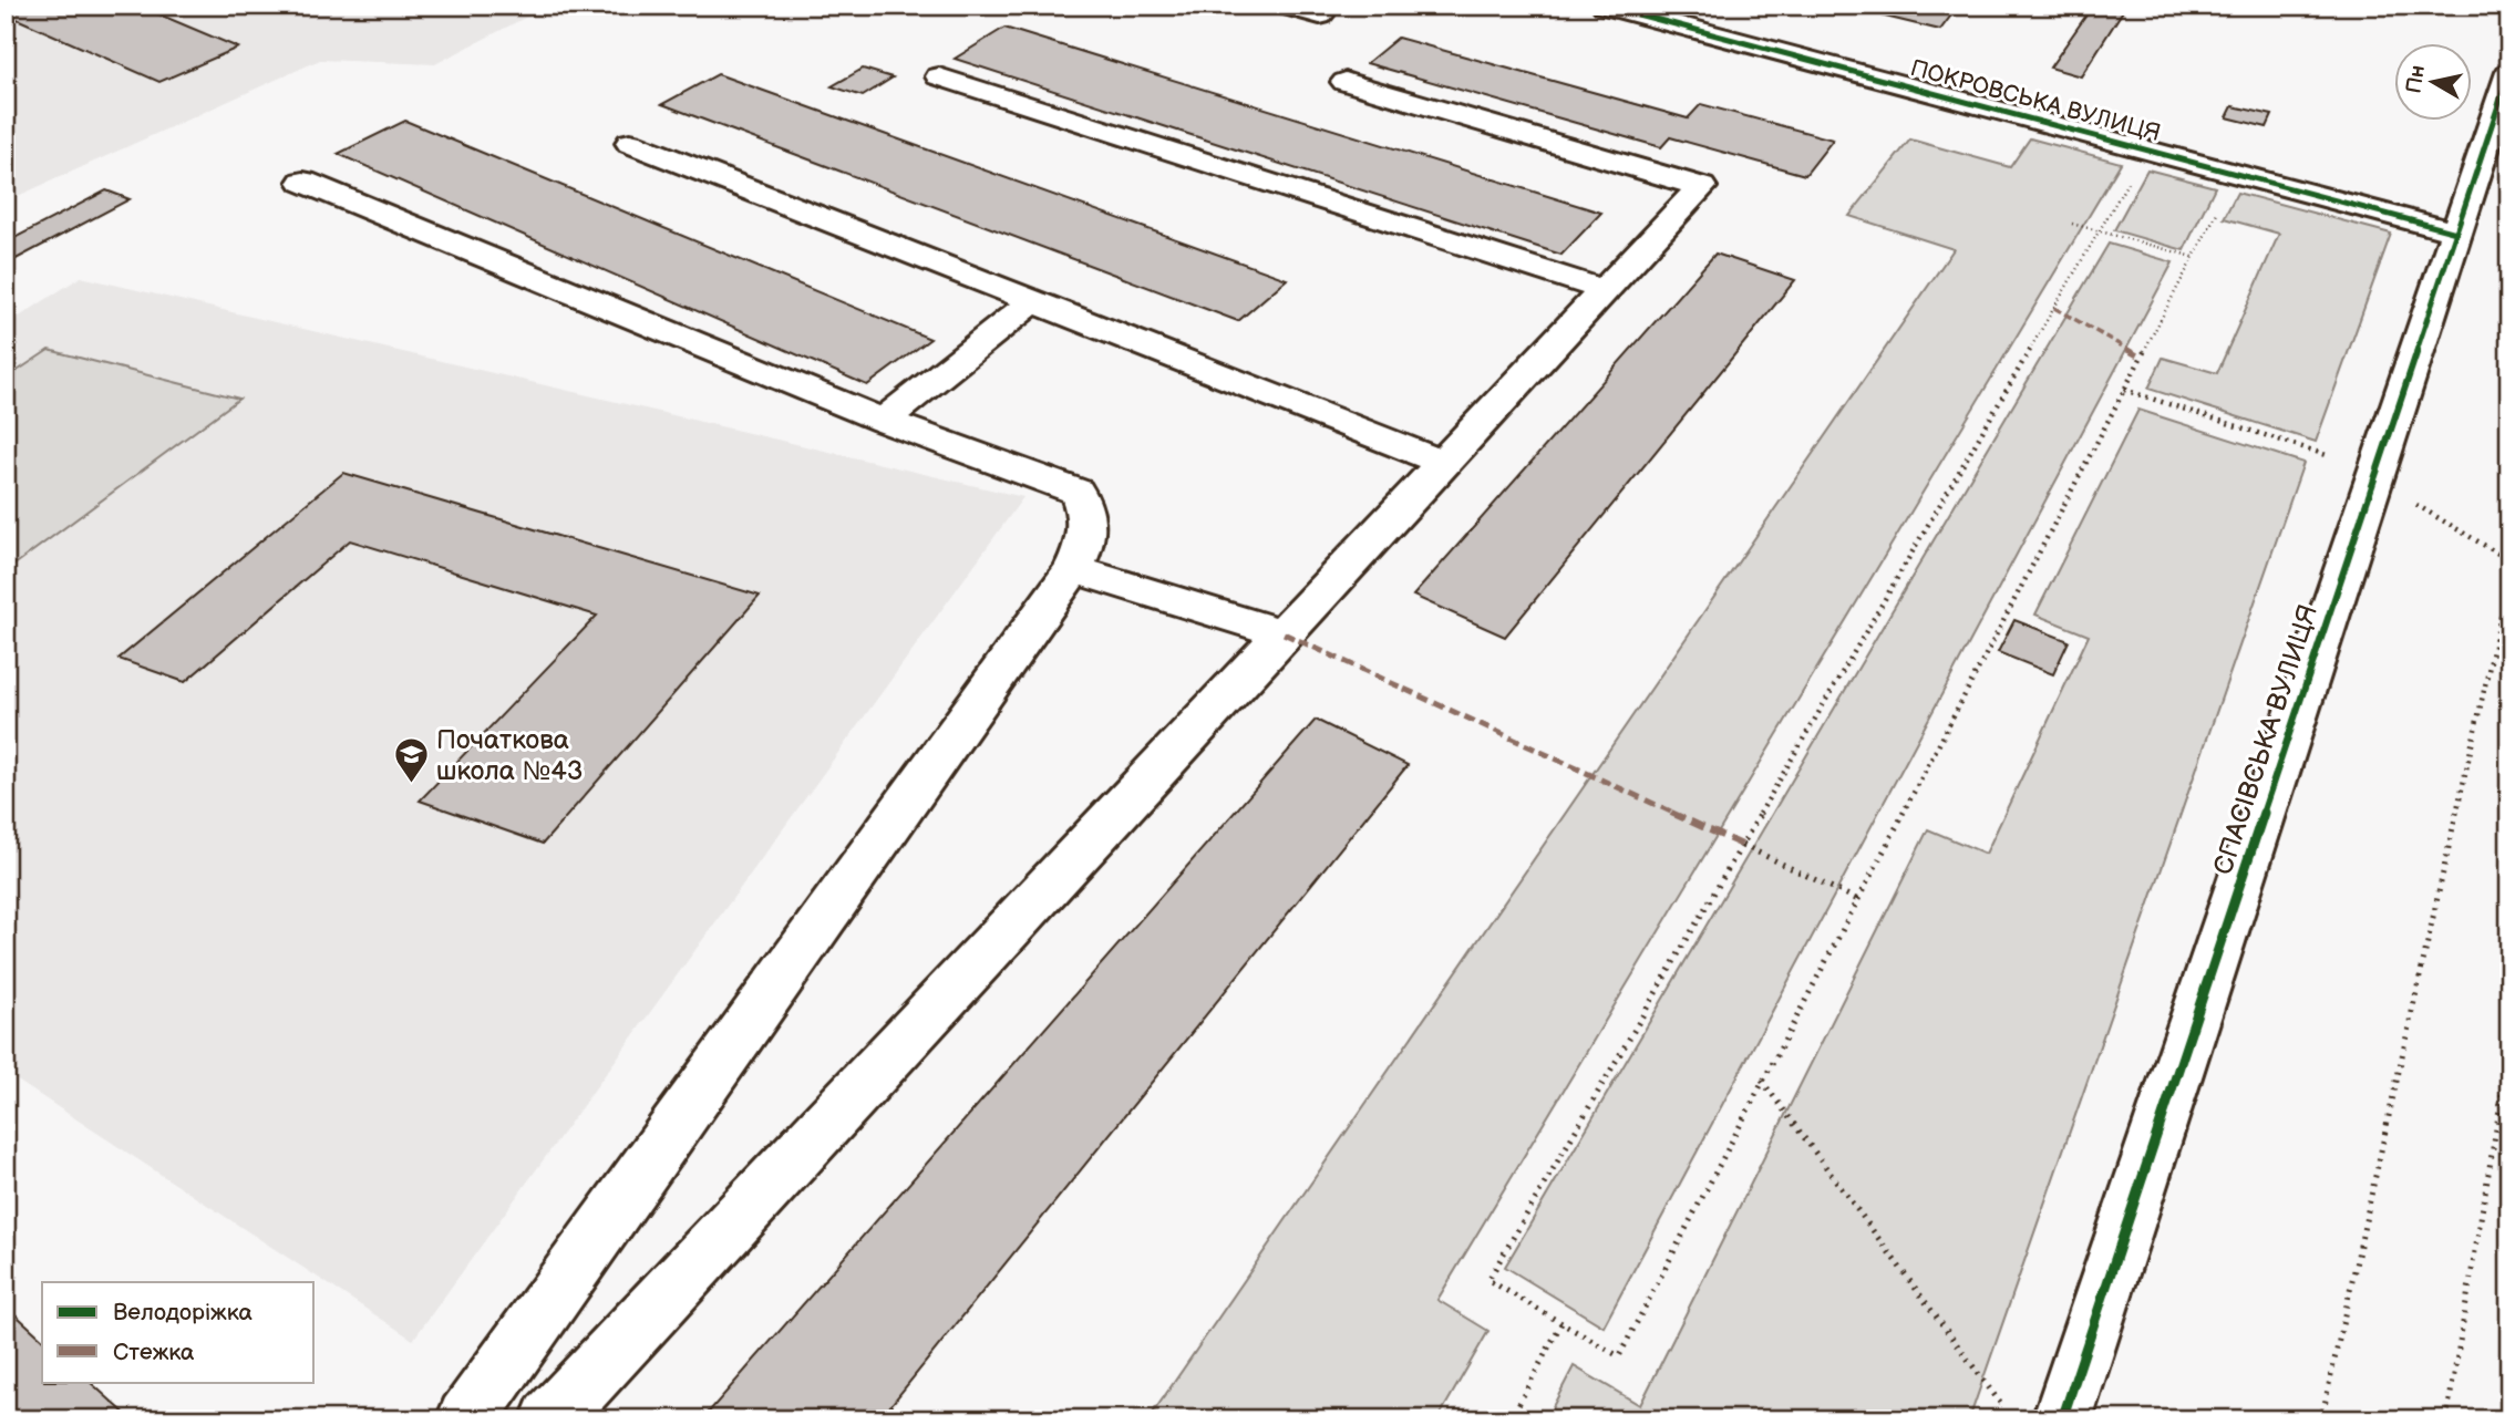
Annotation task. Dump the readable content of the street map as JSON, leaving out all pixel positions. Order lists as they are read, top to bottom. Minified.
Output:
{"streets":{"street":["ПОКРОВСЬКА ВУЛИЦЯ","СПАСІВСЬКА ВУЛИЦЯ"]},"crossings":[["ПОКРОВСЬКА ВУЛИЦЯ","СПАСІВСЬКА ВУЛИЦЯ"]],"places":{"school or university":["Початкова школа №43"]},"legend":["Велодоріжка","Стежка"],"north":"left"}
